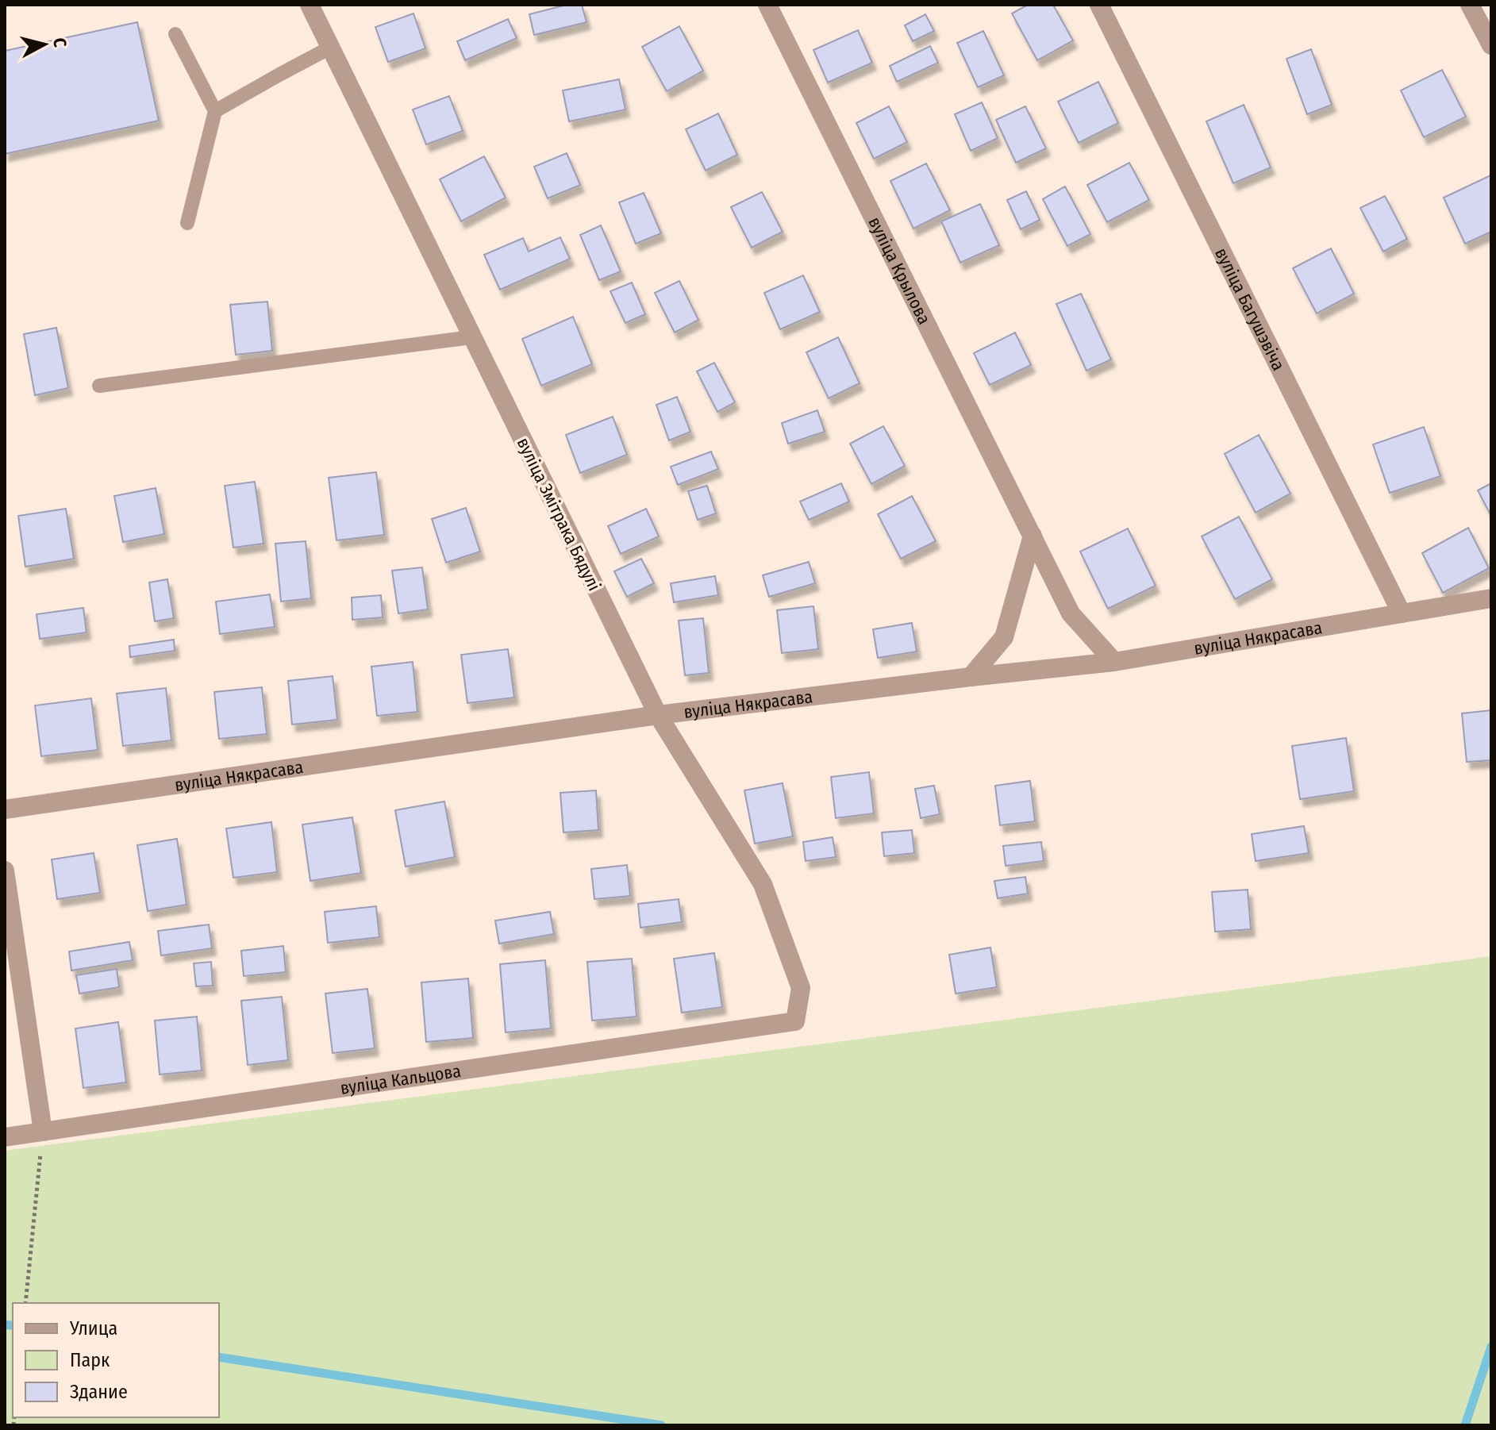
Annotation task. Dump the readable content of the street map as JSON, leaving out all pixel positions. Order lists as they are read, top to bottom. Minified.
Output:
{"streets":{"street":["вуліца Крылова","вуліца Багушэвіча","вуліца Змітрака Бядулі","вуліца Някрасава","вуліца Кальцова"]},"crossings":[["вуліца Крылова","вуліца Някрасава"],["вуліца Багушэвіча","вуліца Някрасава"],["вуліца Змітрака Бядулі","вуліца Някрасава"],["вуліца Змітрака Бядулі","вуліца Кальцова"]],"legend":["Улица","Парк","Здание"],"north":"right"}
